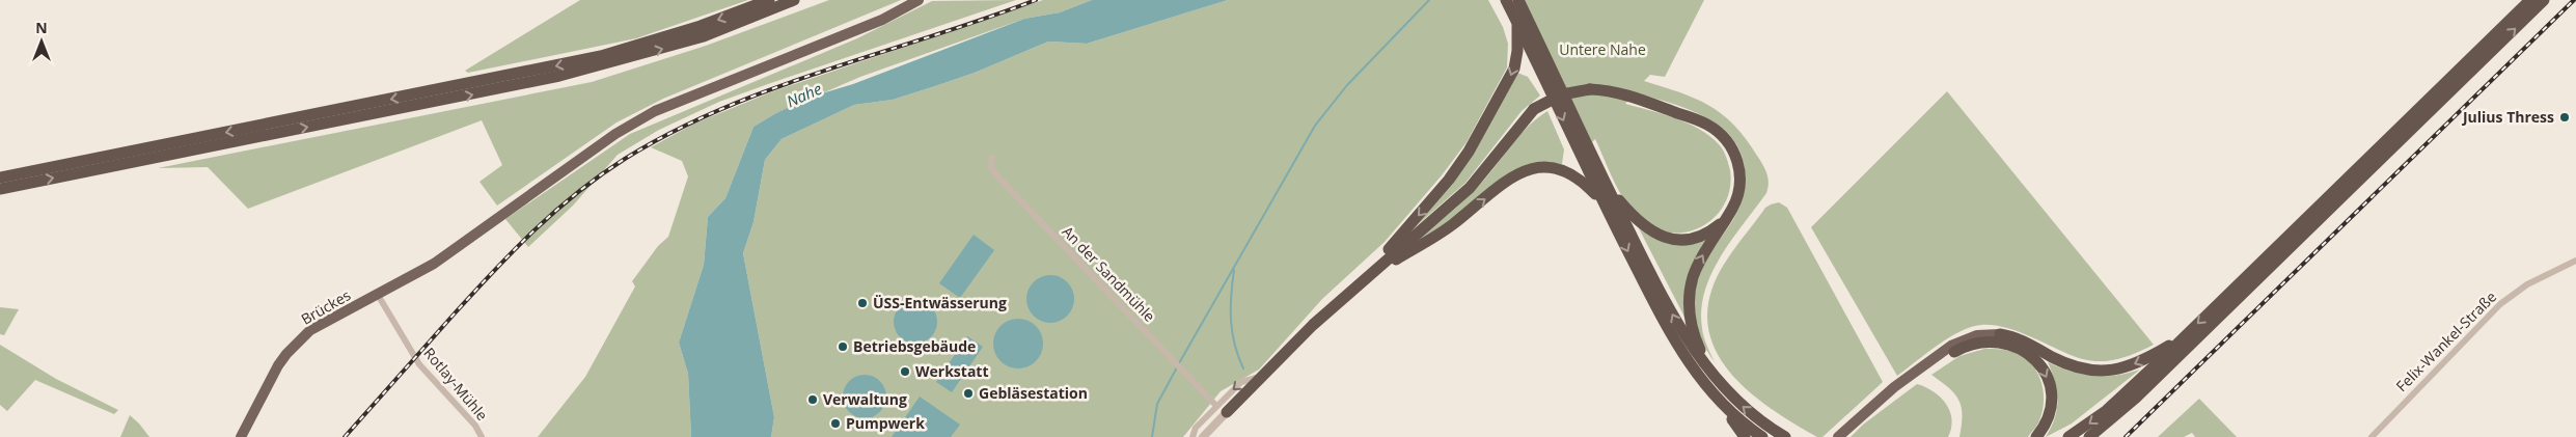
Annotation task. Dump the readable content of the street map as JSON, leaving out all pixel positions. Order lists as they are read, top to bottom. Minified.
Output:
{"streets":{"main road":["Brückes"],"street":["An der Sandmühle","Felix-Wankel-Straße","Rotlay-Mühle"]},"crossings":[["Brückes","Rotlay-Mühle"]],"water":["Nahe"],"parks":["Untere Nahe"],"places":["Julius Thress","ÜSS-Entwässerung","Betriebsgebäude","Werkstatt","Gebläsestation","Verwaltung","Pumpwerk"],"north":"top"}
